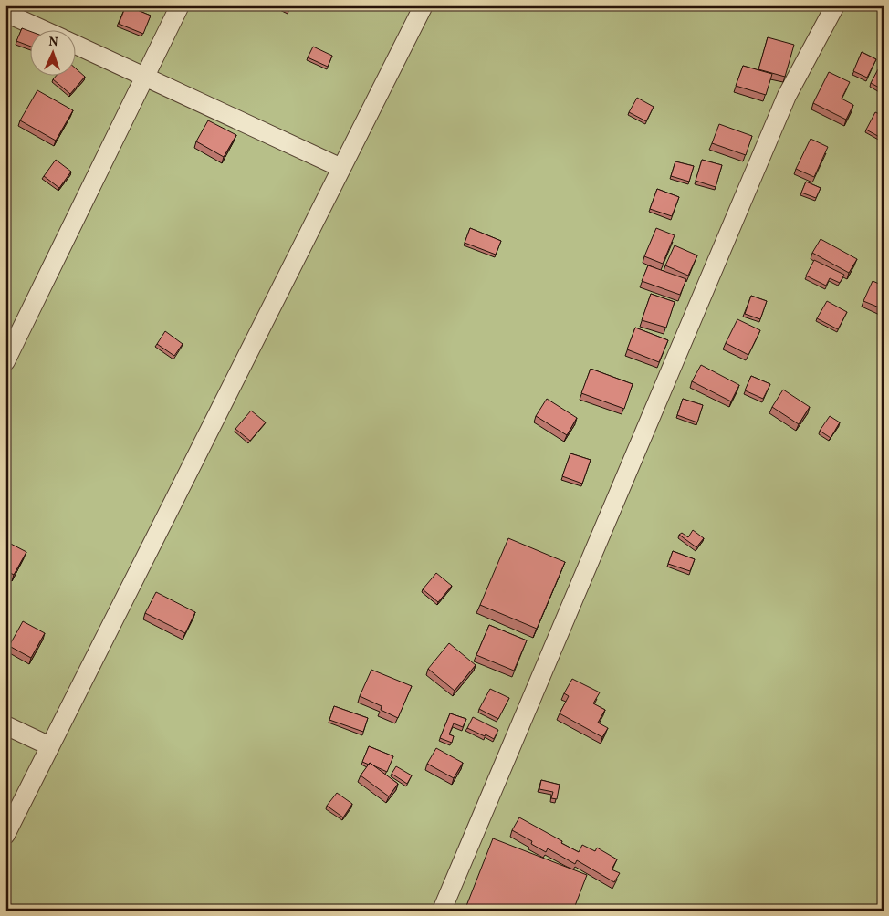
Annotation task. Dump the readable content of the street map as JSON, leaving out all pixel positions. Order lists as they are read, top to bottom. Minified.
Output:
{"north":"top"}
